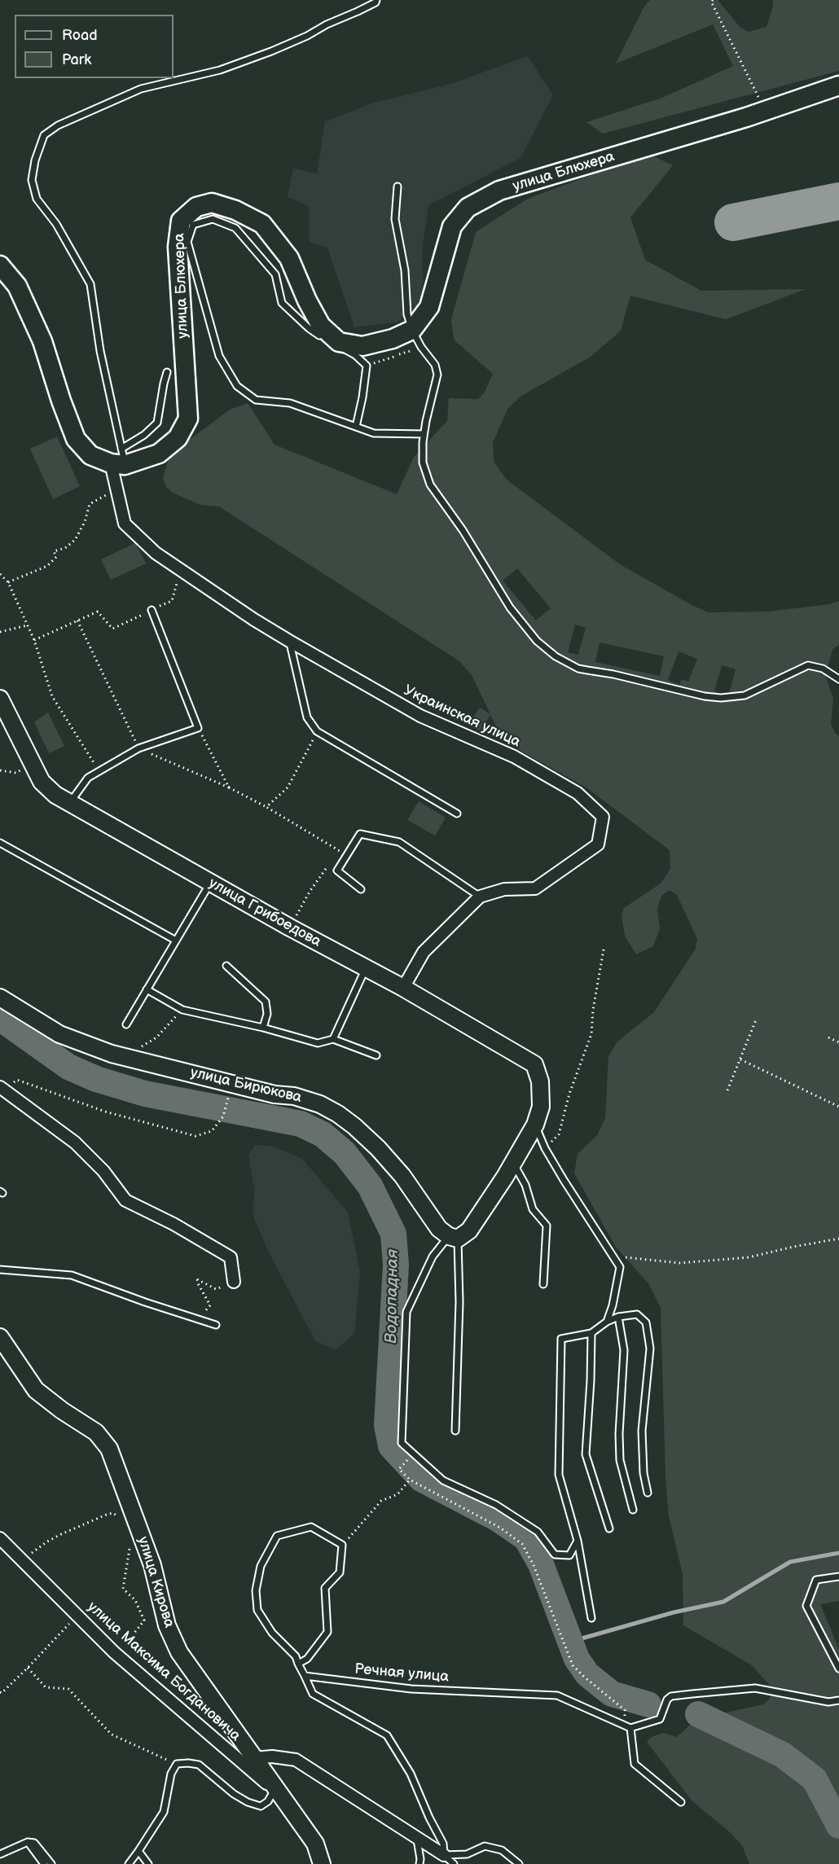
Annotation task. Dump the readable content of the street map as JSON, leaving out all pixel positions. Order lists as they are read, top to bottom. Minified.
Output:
{"streets":{"main road":["улица Блюхера"],"street":["Украинская улица","улица Грибоедова","улица Бирюкова","улица Кирова","улица Максима Богдановича"],"lane":["Речная улица"]},"crossings":[["улица Блюхера","Украинская улица"],["Украинская улица","улица Грибоедова"]],"water":["Водопадная"],"legend":["Road","Park"]}
